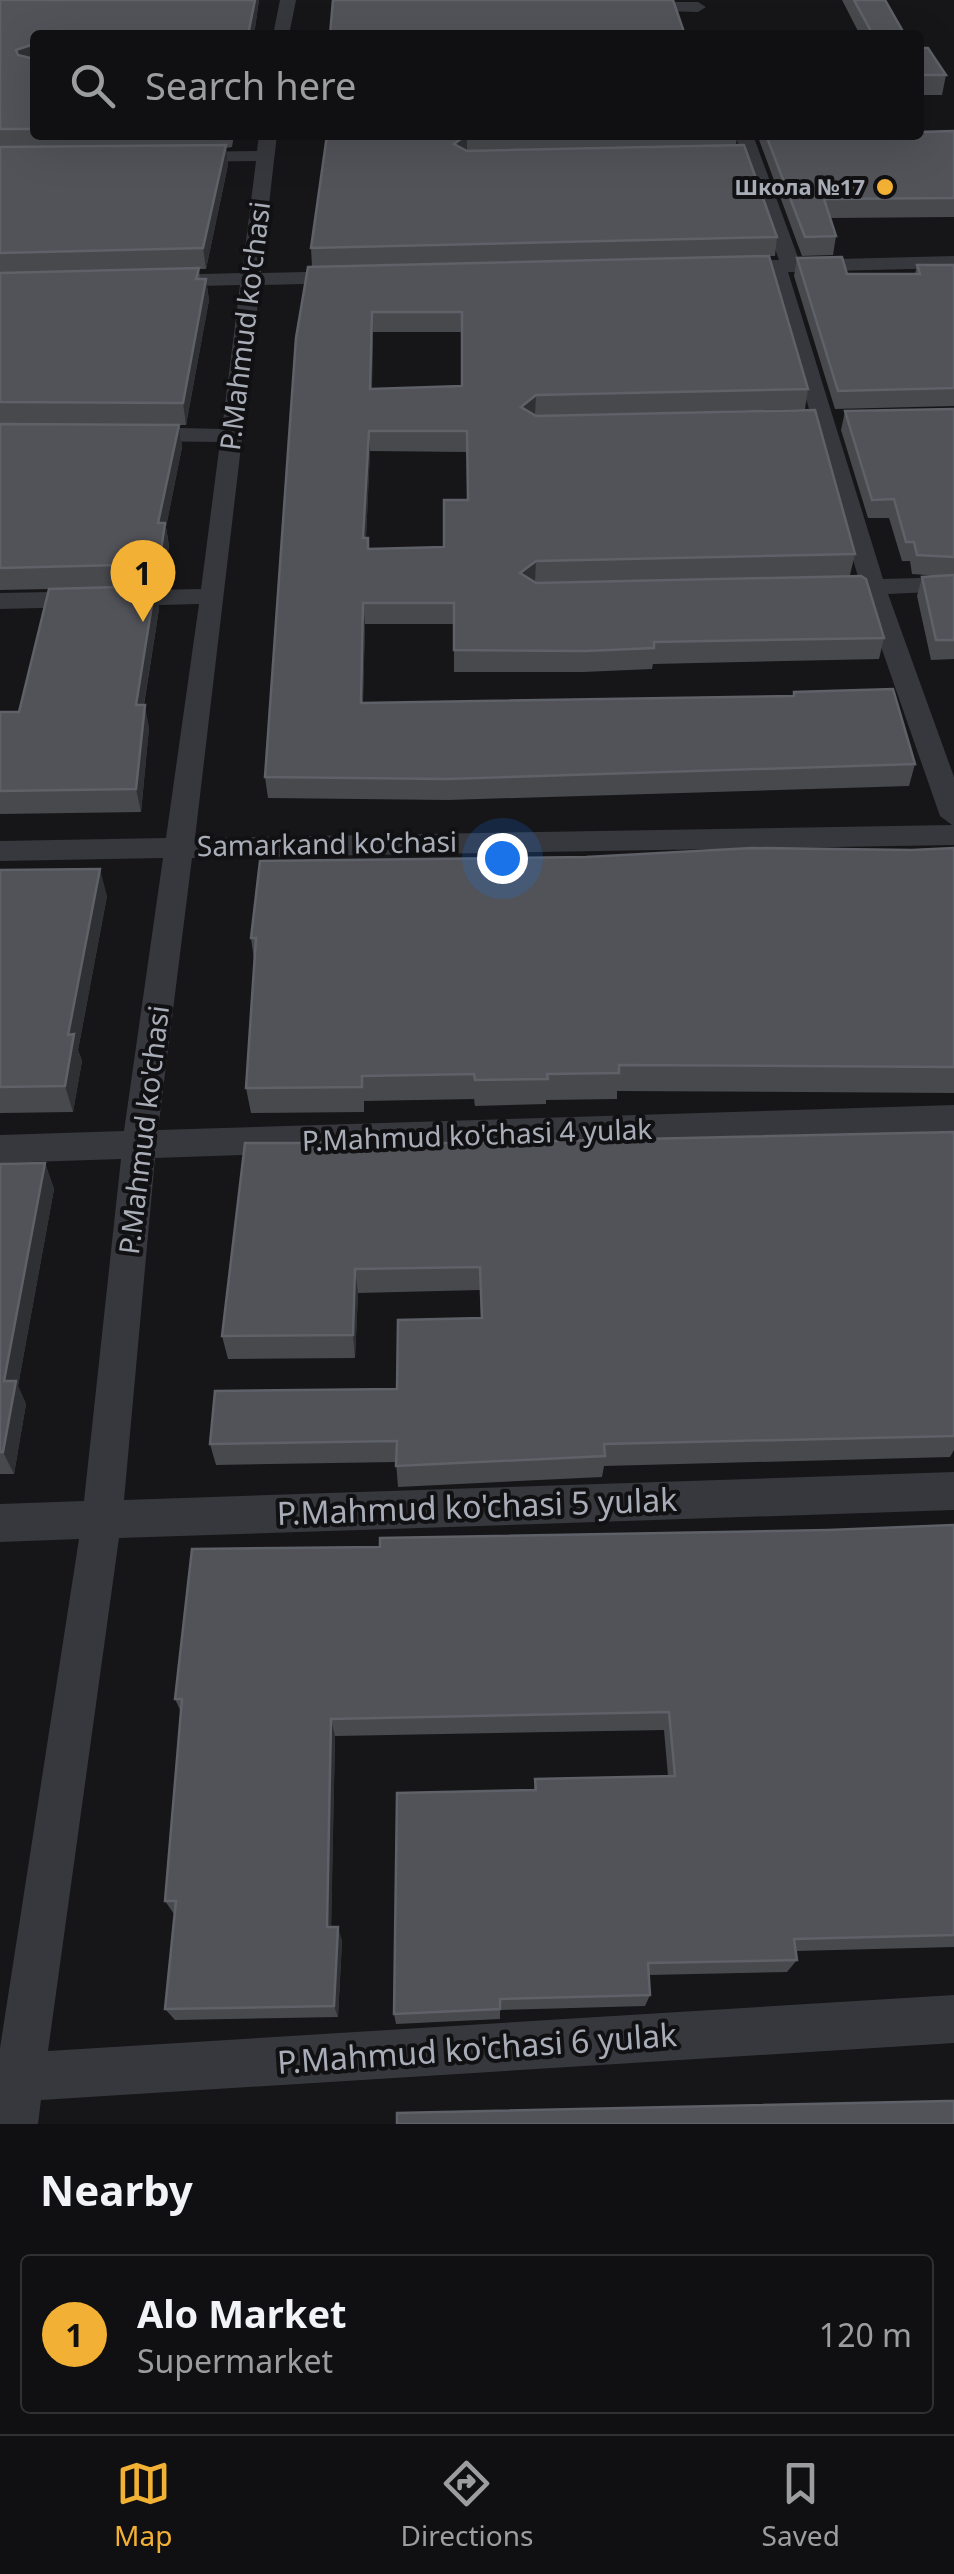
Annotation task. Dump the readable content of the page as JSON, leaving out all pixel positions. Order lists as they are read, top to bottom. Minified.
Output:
{"streets":{"street":["P.Mahmud ko'chasi","Samarkand ko'chasi","P.Mahmud ko'chasi 4 yulak","P.Mahmud ko'chasi 5 yulak","P.Mahmud ko'chasi 6 yulak"]},"crossings":[["P.Mahmud ko'chasi","Samarkand ko'chasi"],["P.Mahmud ko'chasi","P.Mahmud ko'chasi 4 yulak"],["P.Mahmud ko'chasi","P.Mahmud ko'chasi 5 yulak"],["P.Mahmud ko'chasi","P.Mahmud ko'chasi 6 yulak"]],"places":["Школа №17"],"page":{"search":"Search here","pins":"1","heading":"Nearby","list":[{"mark":"1","name":"Alo Market","note":"Supermarket","value":"120 m"}],"nav":["Map","Directions","Saved"]}}
